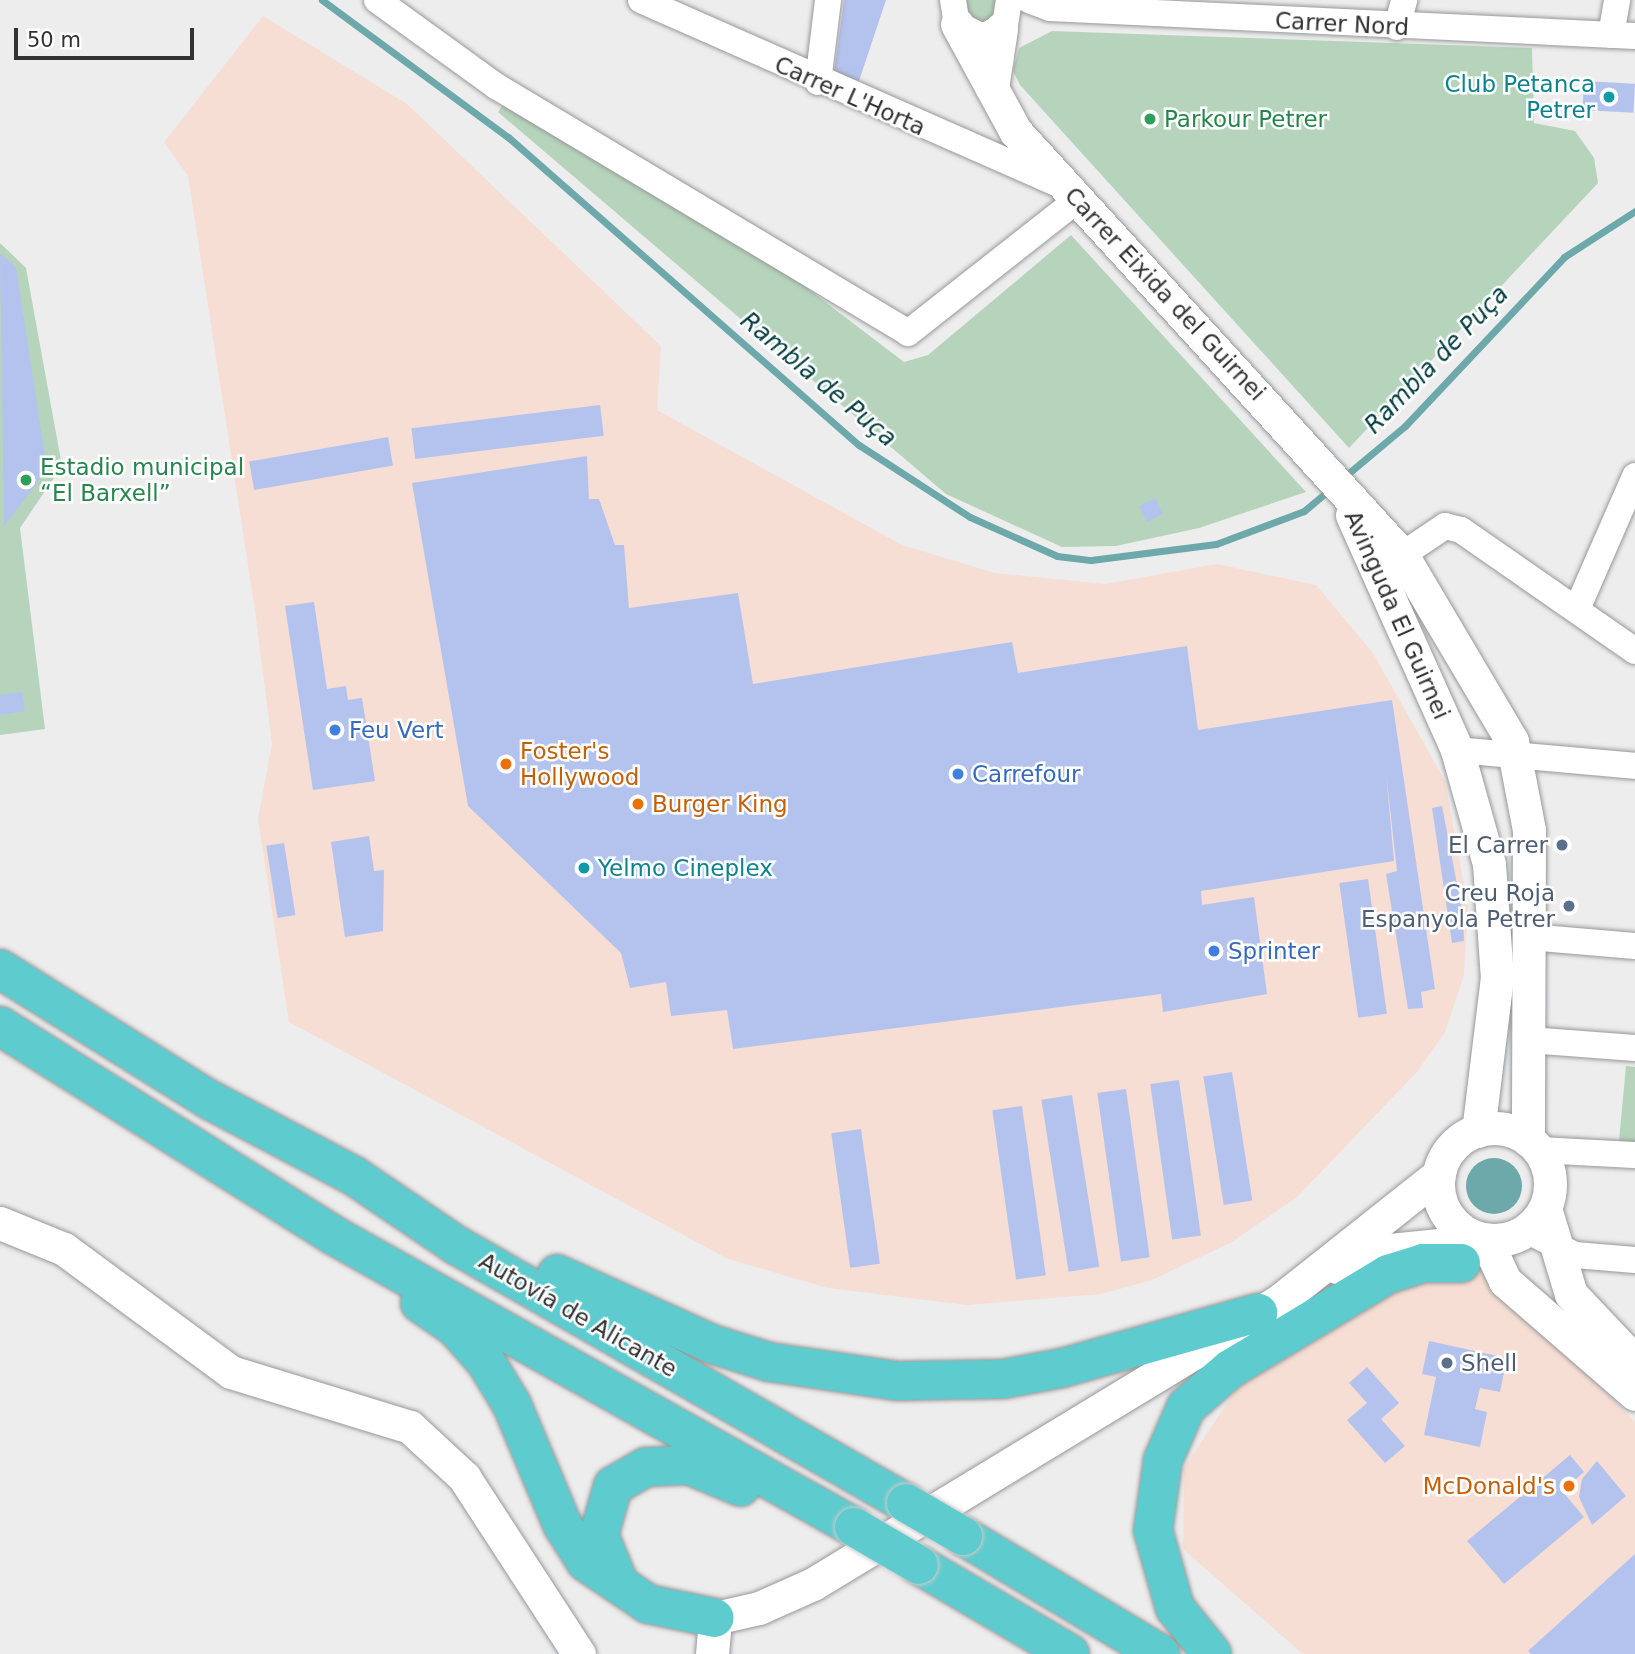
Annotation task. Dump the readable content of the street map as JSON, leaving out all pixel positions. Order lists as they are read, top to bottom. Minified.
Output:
{"streets":{"highway":["Autovía de Alicante"],"street":["Carrer Nord","Carrer L'Horta","Carrer Eixida del Guirnei","Avinguda El Guirnei"]},"crossings":[["Carrer Nord","Carrer Eixida del Guirnei"],["Carrer L'Horta","Carrer Eixida del Guirnei"],["Carrer Eixida del Guirnei","Avinguda El Guirnei"]],"water":["Rambla de Puça"],"places":["Club Petanca Petrer","Parkour Petrer","Estadio municipal “El Barxell”","Feu Vert","Foster's Hollywood","Carrefour","Burger King","El Carrer","Yelmo Cineplex","Creu Roja Espanyola Petrer","Sprinter","Shell","McDonald's"],"scale_bar":"50 m"}
